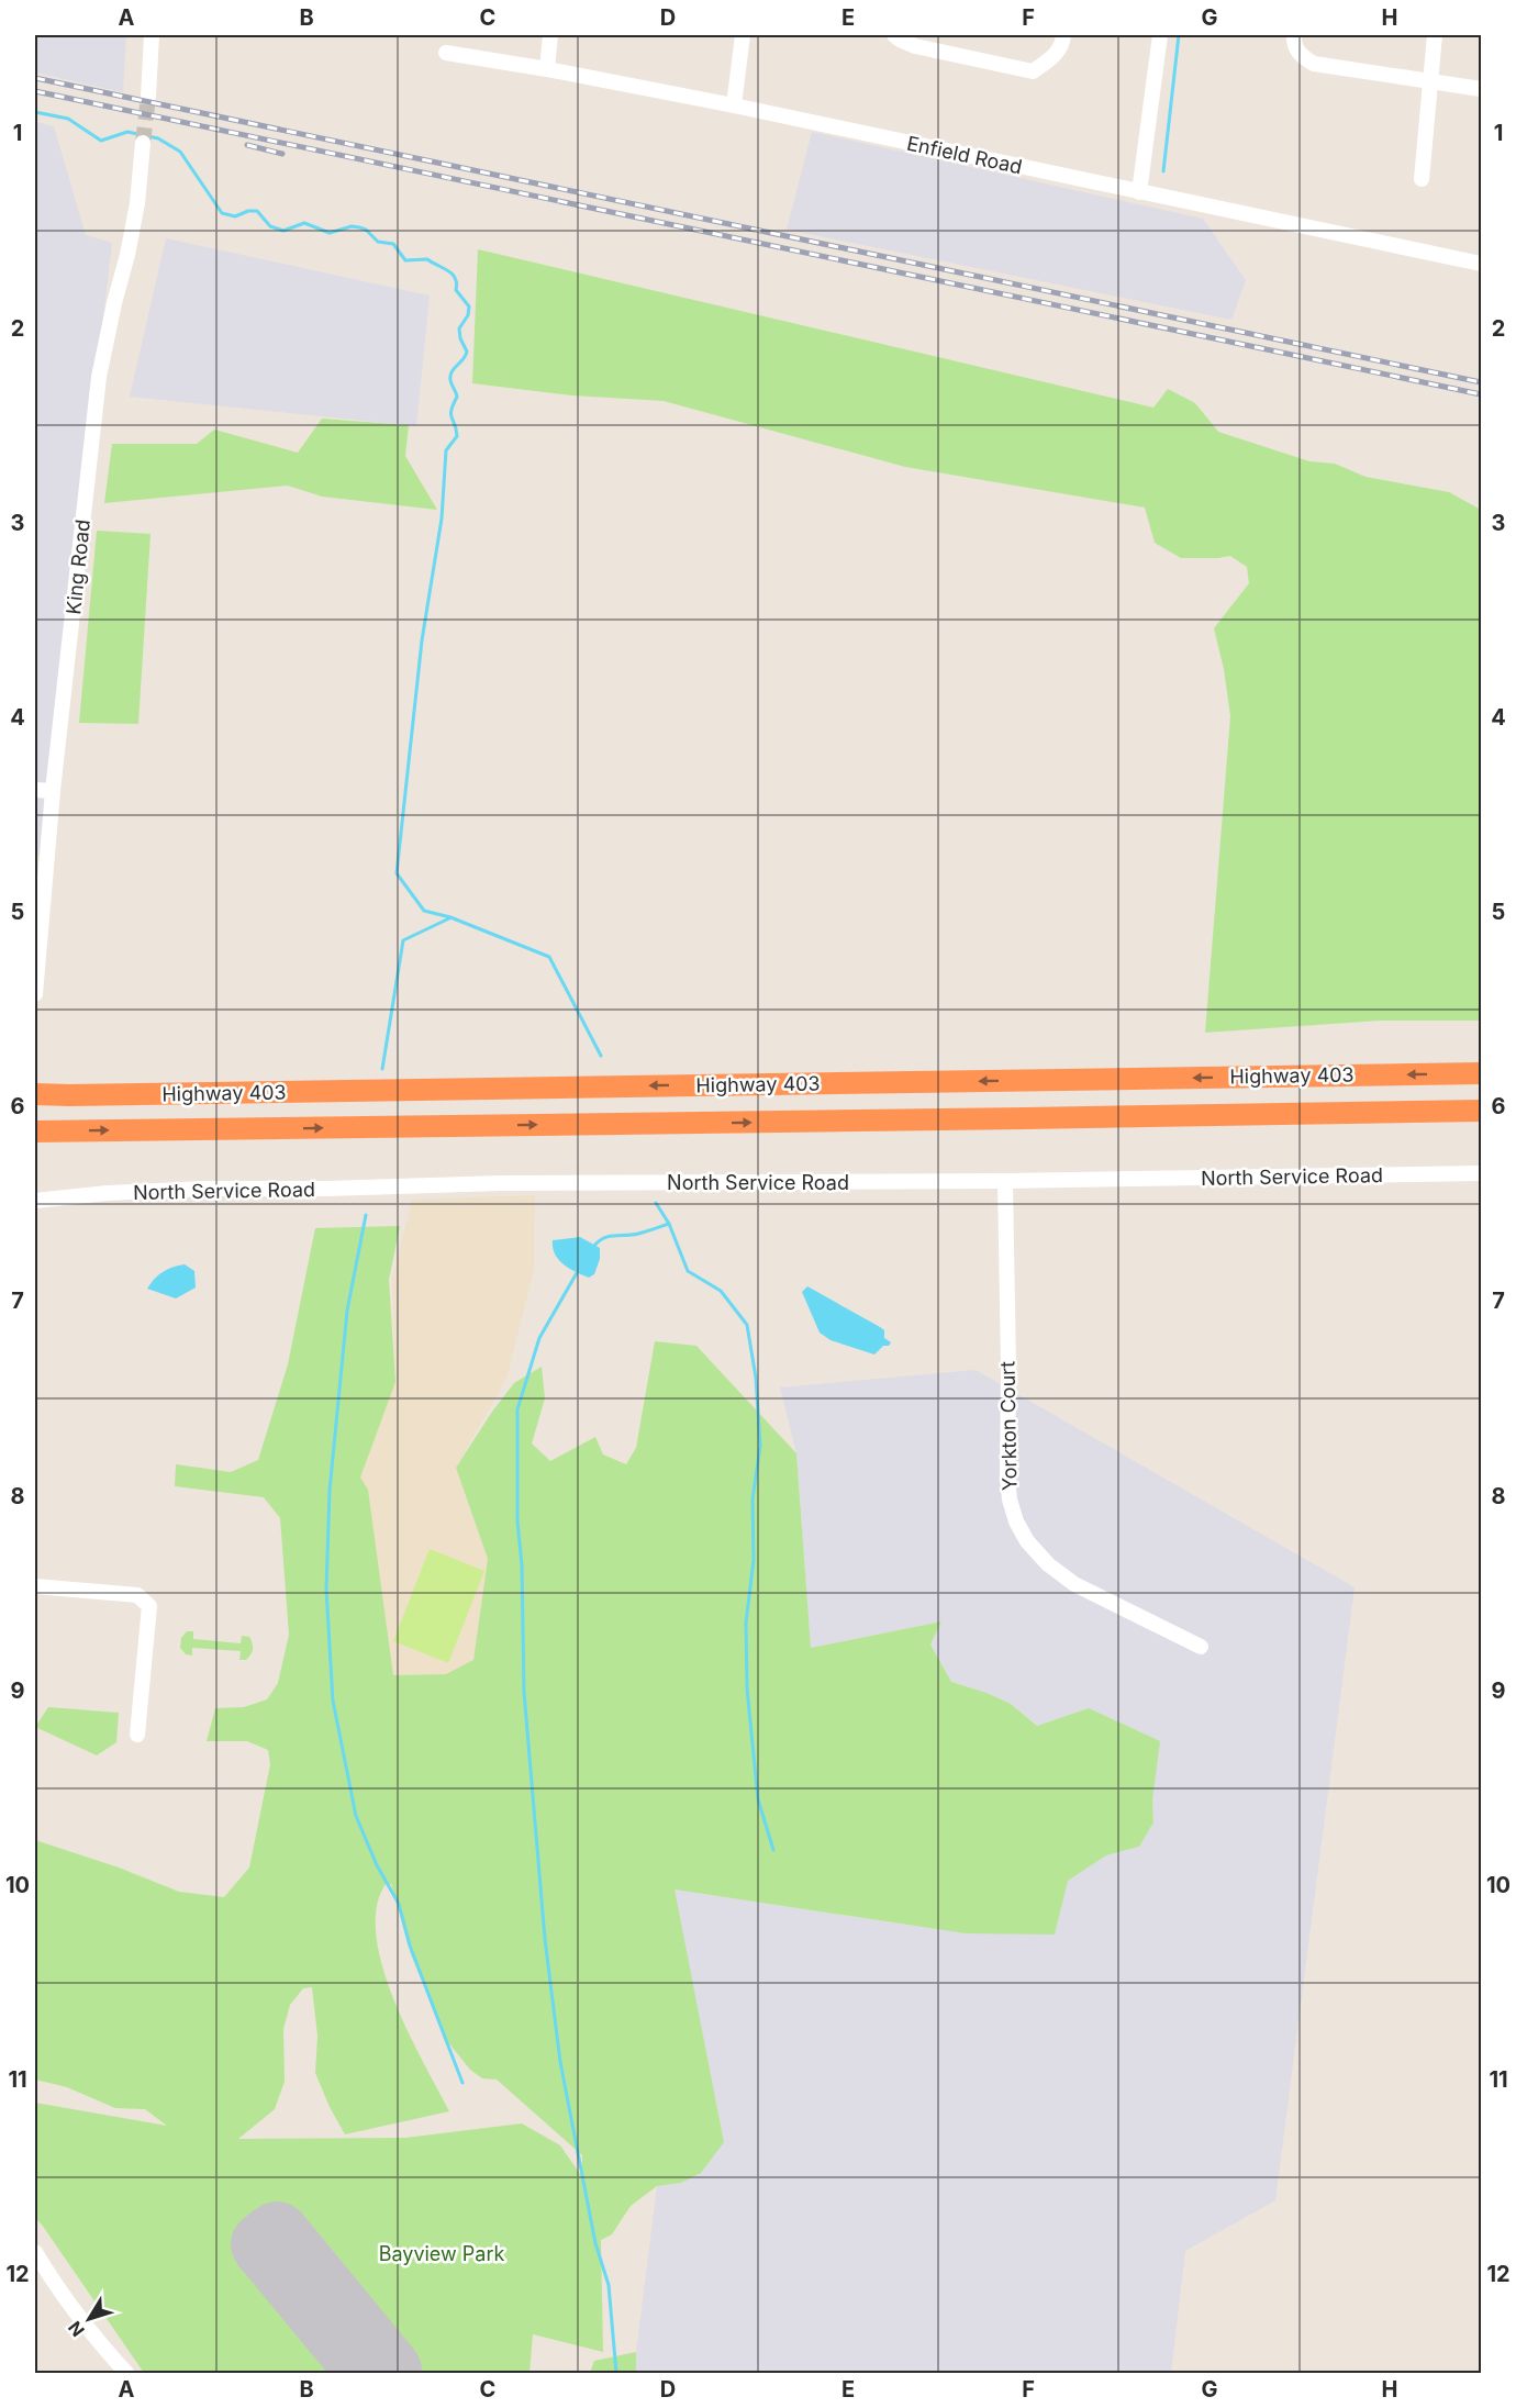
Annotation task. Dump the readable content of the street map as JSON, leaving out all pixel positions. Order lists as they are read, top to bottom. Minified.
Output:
{"streets":{"highway":["Highway 403"],"street":["Enfield Road","King Road","North Service Road","Yorkton Court"]},"crossings":[["North Service Road","Yorkton Court"]],"parks":["Bayview Park"],"north":"bottom left","grid":{"columns":["A","B","C","D","E","F","G","H"],"rows":["1","2","3","4","5","6","7","8","9","10","11","12"]}}
